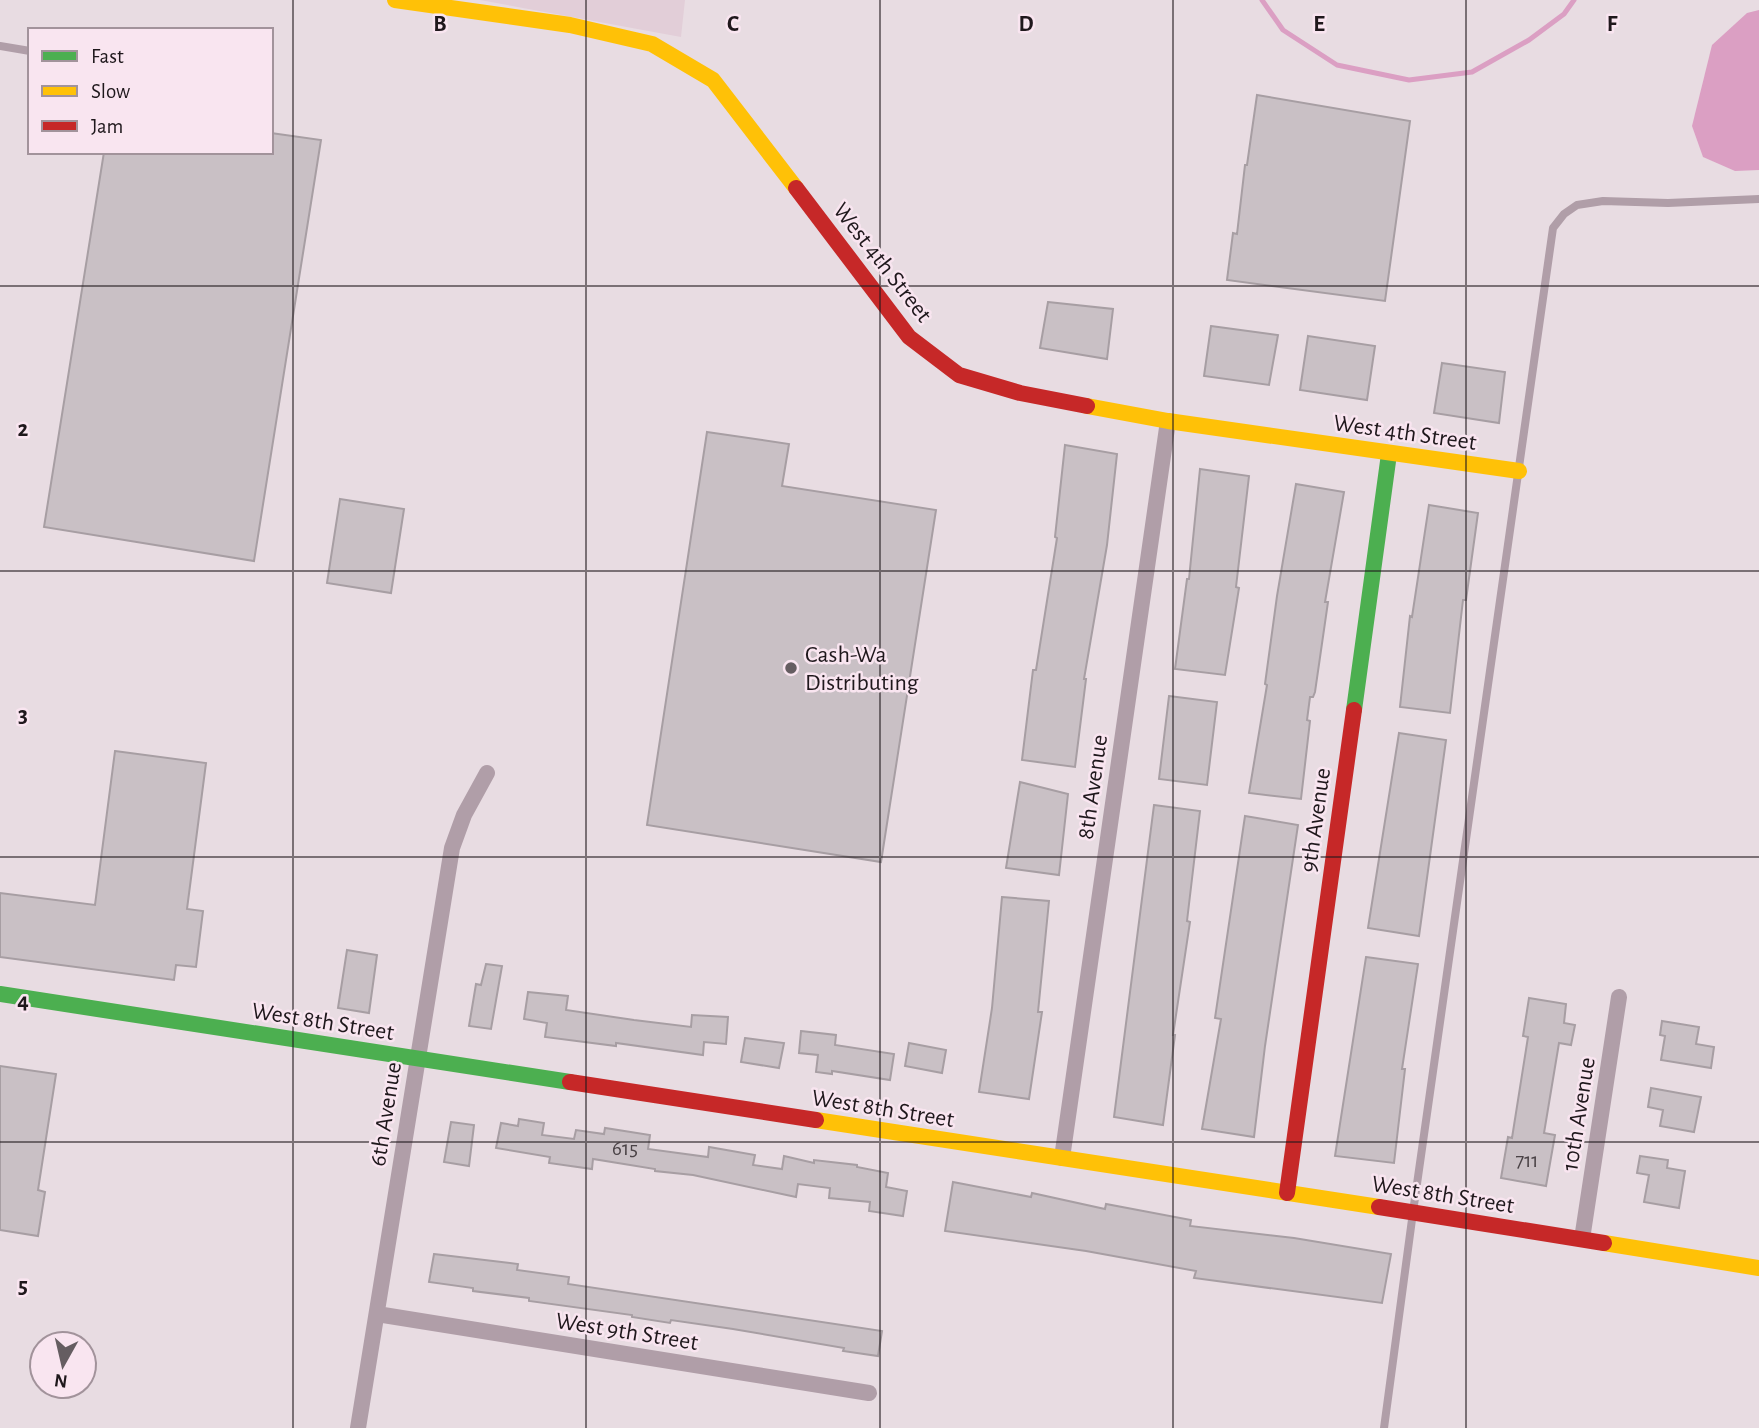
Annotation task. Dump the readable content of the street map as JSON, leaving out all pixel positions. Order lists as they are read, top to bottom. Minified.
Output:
{"streets":{"street":["West 4th Street","8th Avenue","9th Avenue","West 8th Street","6th Avenue","10th Avenue","West 9th Street"]},"crossings":[["West 4th Street","8th Avenue"],["West 4th Street","9th Avenue"],["8th Avenue","West 8th Street"],["9th Avenue","West 8th Street"],["West 8th Street","6th Avenue"],["West 8th Street","10th Avenue"],["6th Avenue","West 9th Street"]],"places":["Cash-Wa Distributing"],"house_numbers":["615","711"],"legend":["Fast","Slow","Jam"],"north":"bottom","grid":{"columns":["B","C","D","E","F"],"rows":["2","3","4","5"]}}
